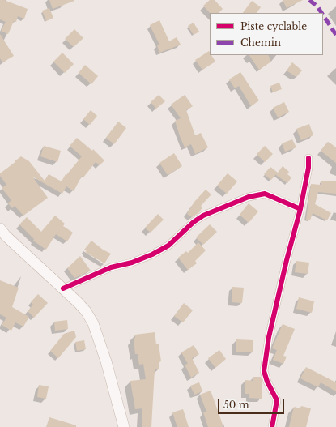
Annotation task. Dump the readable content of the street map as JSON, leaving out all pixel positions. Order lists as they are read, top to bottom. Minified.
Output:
{"legend":["Piste cyclable","Chemin"],"scale_bar":"50 m"}
